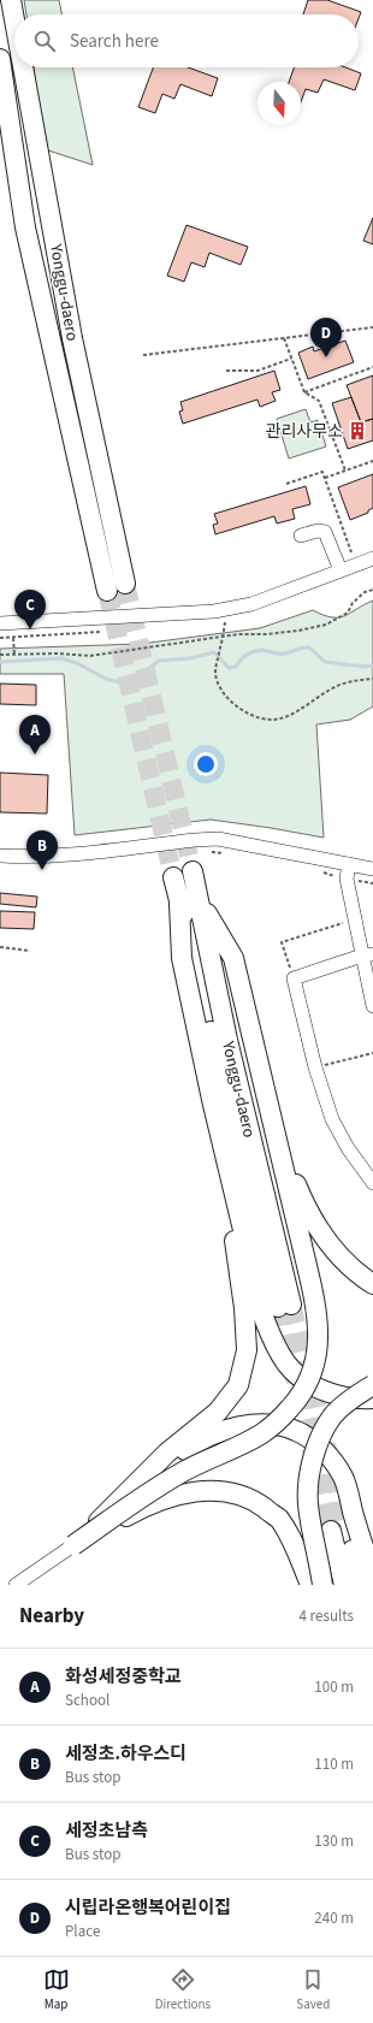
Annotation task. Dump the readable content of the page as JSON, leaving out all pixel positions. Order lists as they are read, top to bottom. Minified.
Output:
{"streets":{"highway":["Yonggu-daero"]},"places":{"building":["관리사무소"]},"north":"bottom","page":{"search":"Search here","pins":["D","C","A","B"],"heading":["Nearby","4 results"],"list":[{"mark":"A","name":"화성세정중학교","note":"School","value":"100 m"},{"mark":"B","name":"세정초.하우스디","note":"Bus stop","value":"110 m"},{"mark":"C","name":"세정초남측","note":"Bus stop","value":"130 m"},{"mark":"D","name":"시립라온행복어린이집","note":"Place","value":"240 m"}],"nav":["Map","Directions","Saved"]}}
